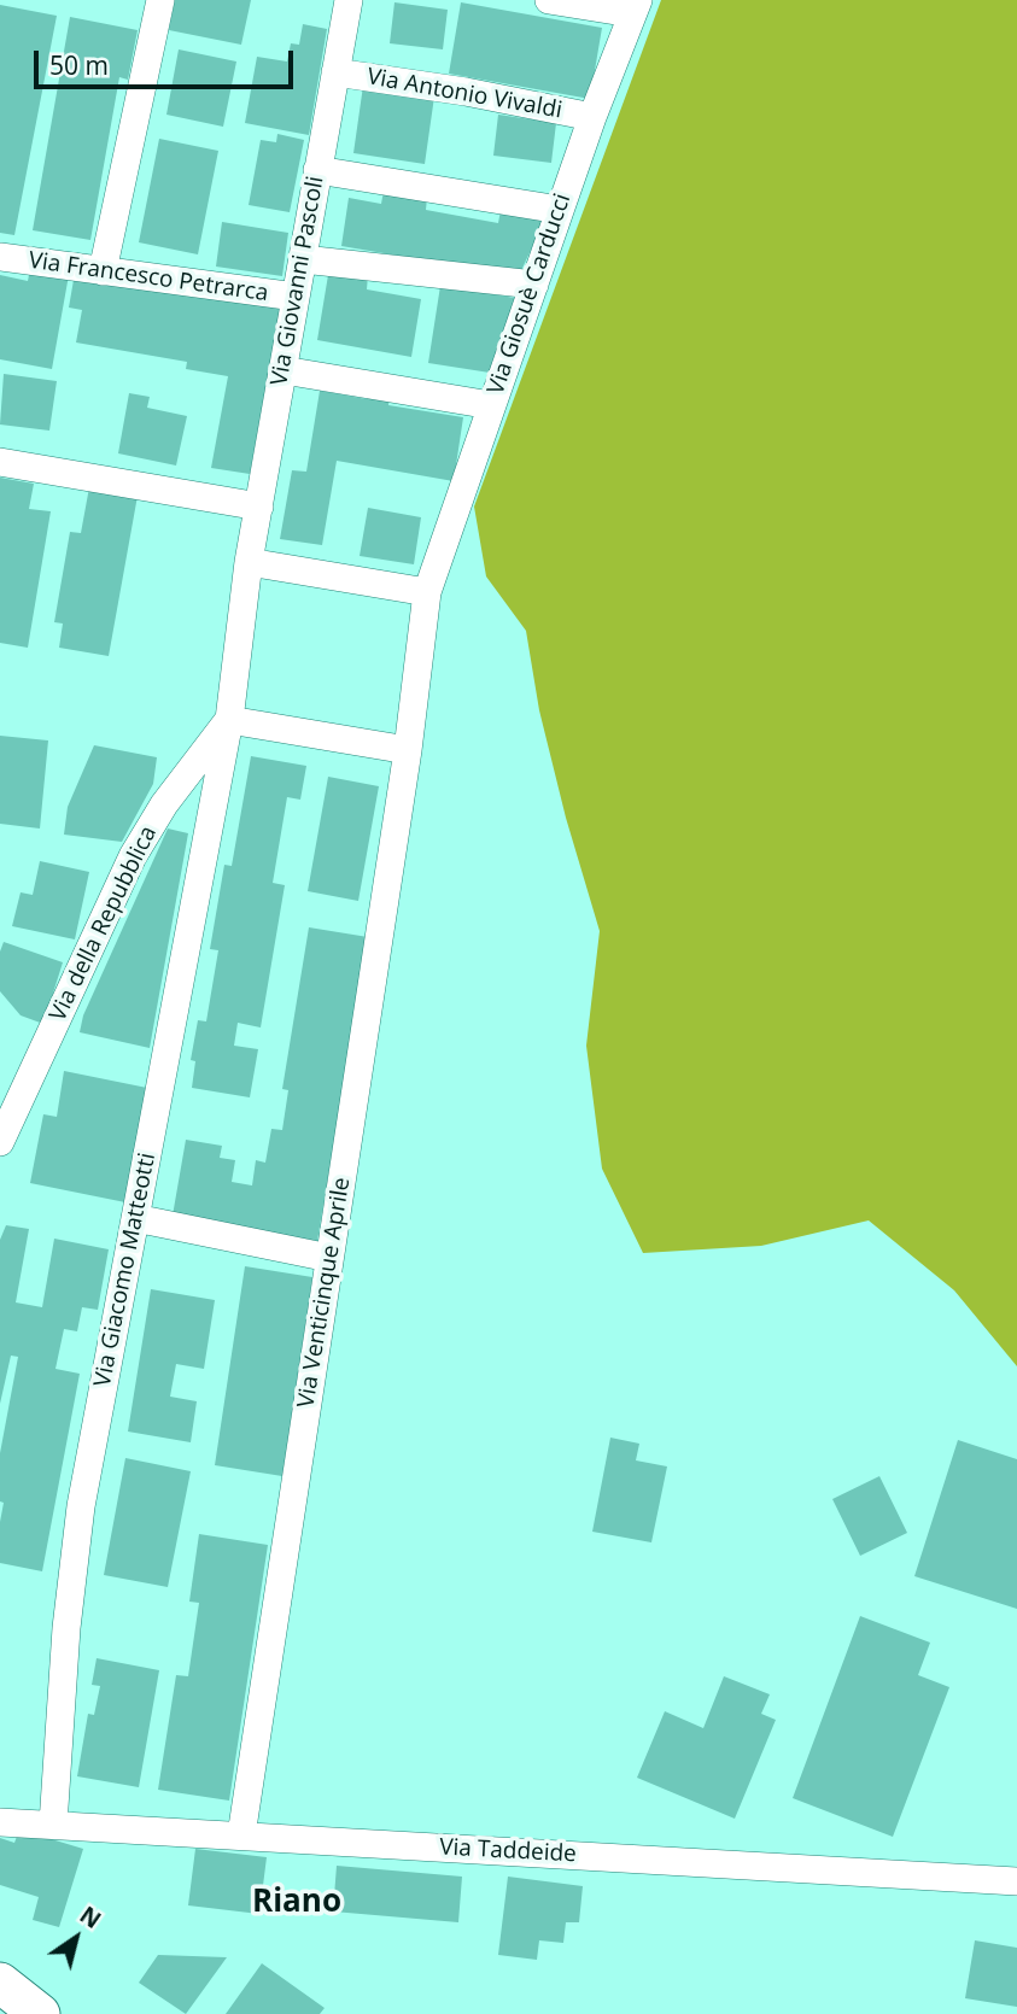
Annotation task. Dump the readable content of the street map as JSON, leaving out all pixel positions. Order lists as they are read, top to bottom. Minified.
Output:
{"streets":{"street":["Via Antonio Vivaldi","Via Francesco Petrarca","Via Giovanni Pascoli","Via Giosuè Carducci","Via della Repubblica","Via Giacomo Matteotti","Via Venticinque Aprile","Via Taddeide"]},"crossings":[["Via Antonio Vivaldi","Via Giovanni Pascoli"],["Via Antonio Vivaldi","Via Giosuè Carducci"],["Via Francesco Petrarca","Via Giovanni Pascoli"],["Via Giovanni Pascoli","Via Giacomo Matteotti"],["Via Giosuè Carducci","Via Venticinque Aprile"],["Via della Repubblica","Via Giacomo Matteotti"],["Via Giacomo Matteotti","Via Taddeide"],["Via Venticinque Aprile","Via Taddeide"]],"districts":["Riano"],"scale_bar":"50 m","north":"top right"}
